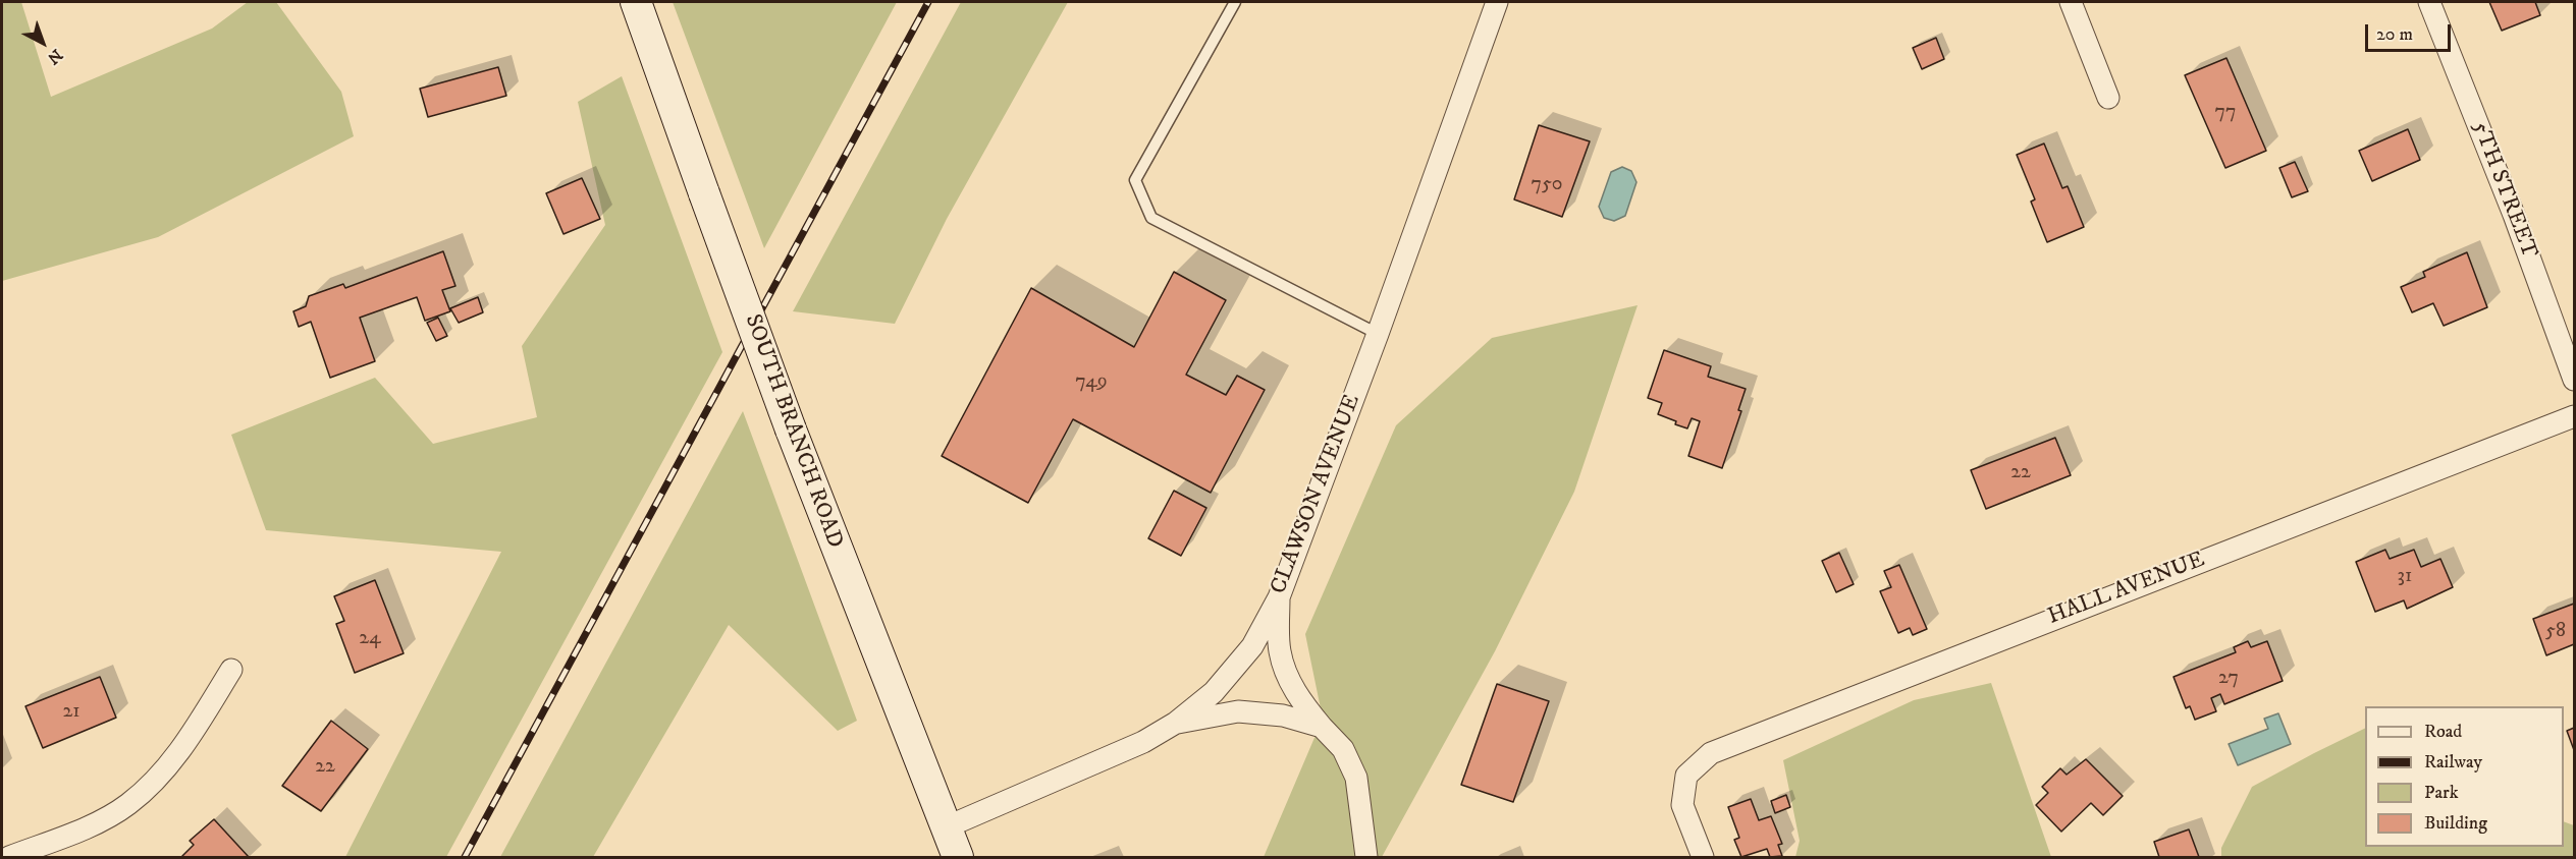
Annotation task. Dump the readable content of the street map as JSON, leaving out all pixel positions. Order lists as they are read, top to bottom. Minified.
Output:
{"streets":{"street":["5TH STREET","SOUTH BRANCH ROAD","CLAWSON AVENUE","HALL AVENUE"]},"crossings":[["SOUTH BRANCH ROAD","CLAWSON AVENUE"]],"house_numbers":["77","750","749","22","31","58","24","27","21","22"],"legend":["Road","Railway","Park","Building"],"scale_bar":"20 m","north":"bottom right"}
